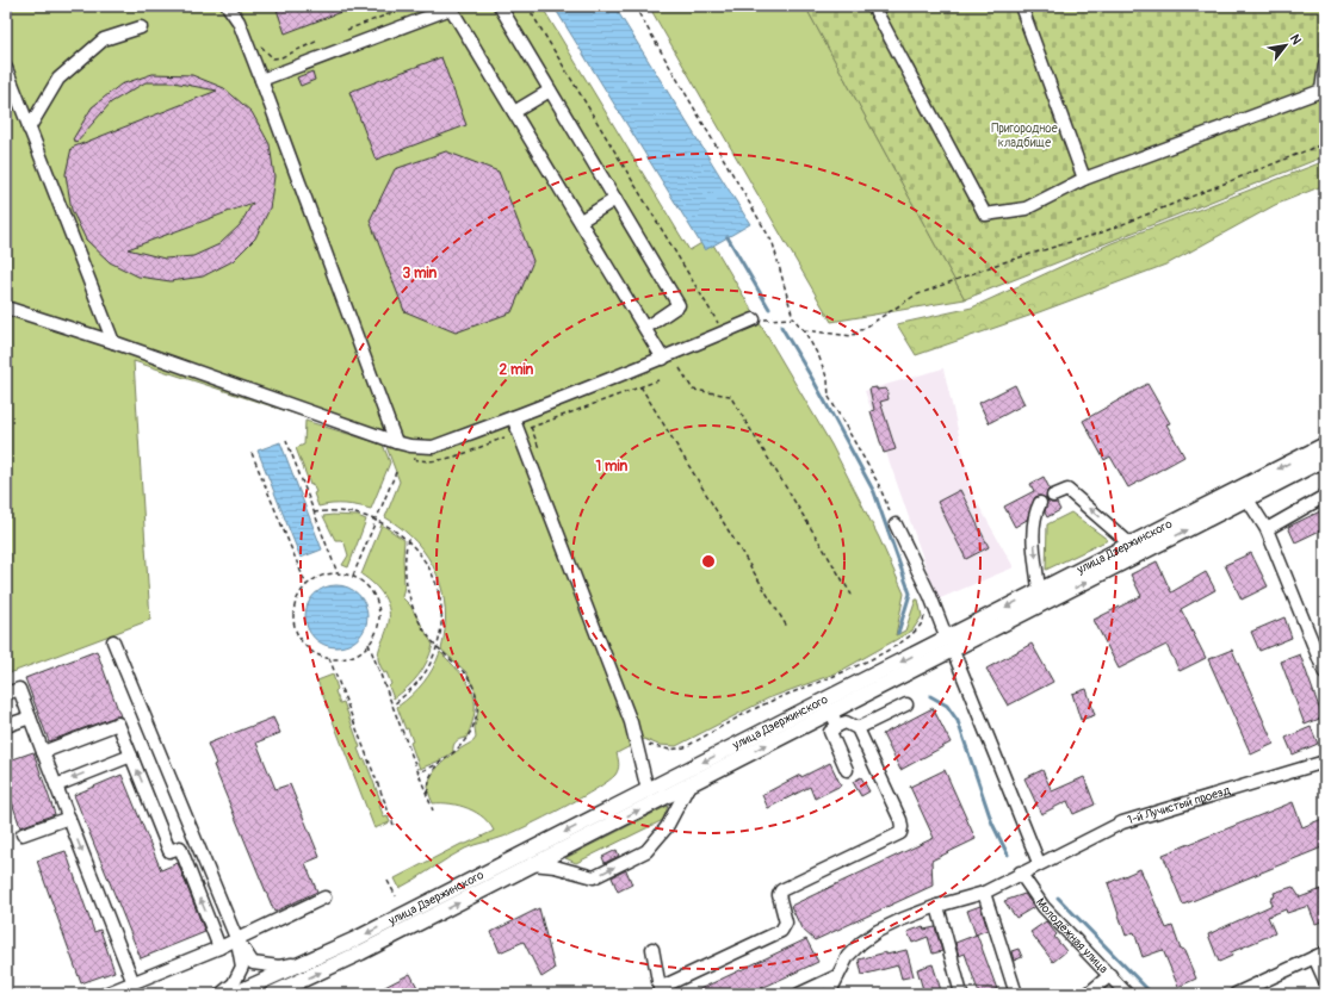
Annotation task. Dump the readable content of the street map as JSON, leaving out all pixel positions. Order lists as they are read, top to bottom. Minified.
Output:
{"streets":{"main road":["улица Дзержинского"],"street":["1-й Лучистый проезд","Молодёжная улица"]},"crossings":[["1-й Лучистый проезд","Молодёжная улица"]],"parks":["Пригородное кладбище"],"north":"top right","rings":["3 min","2 min","1 min"]}
